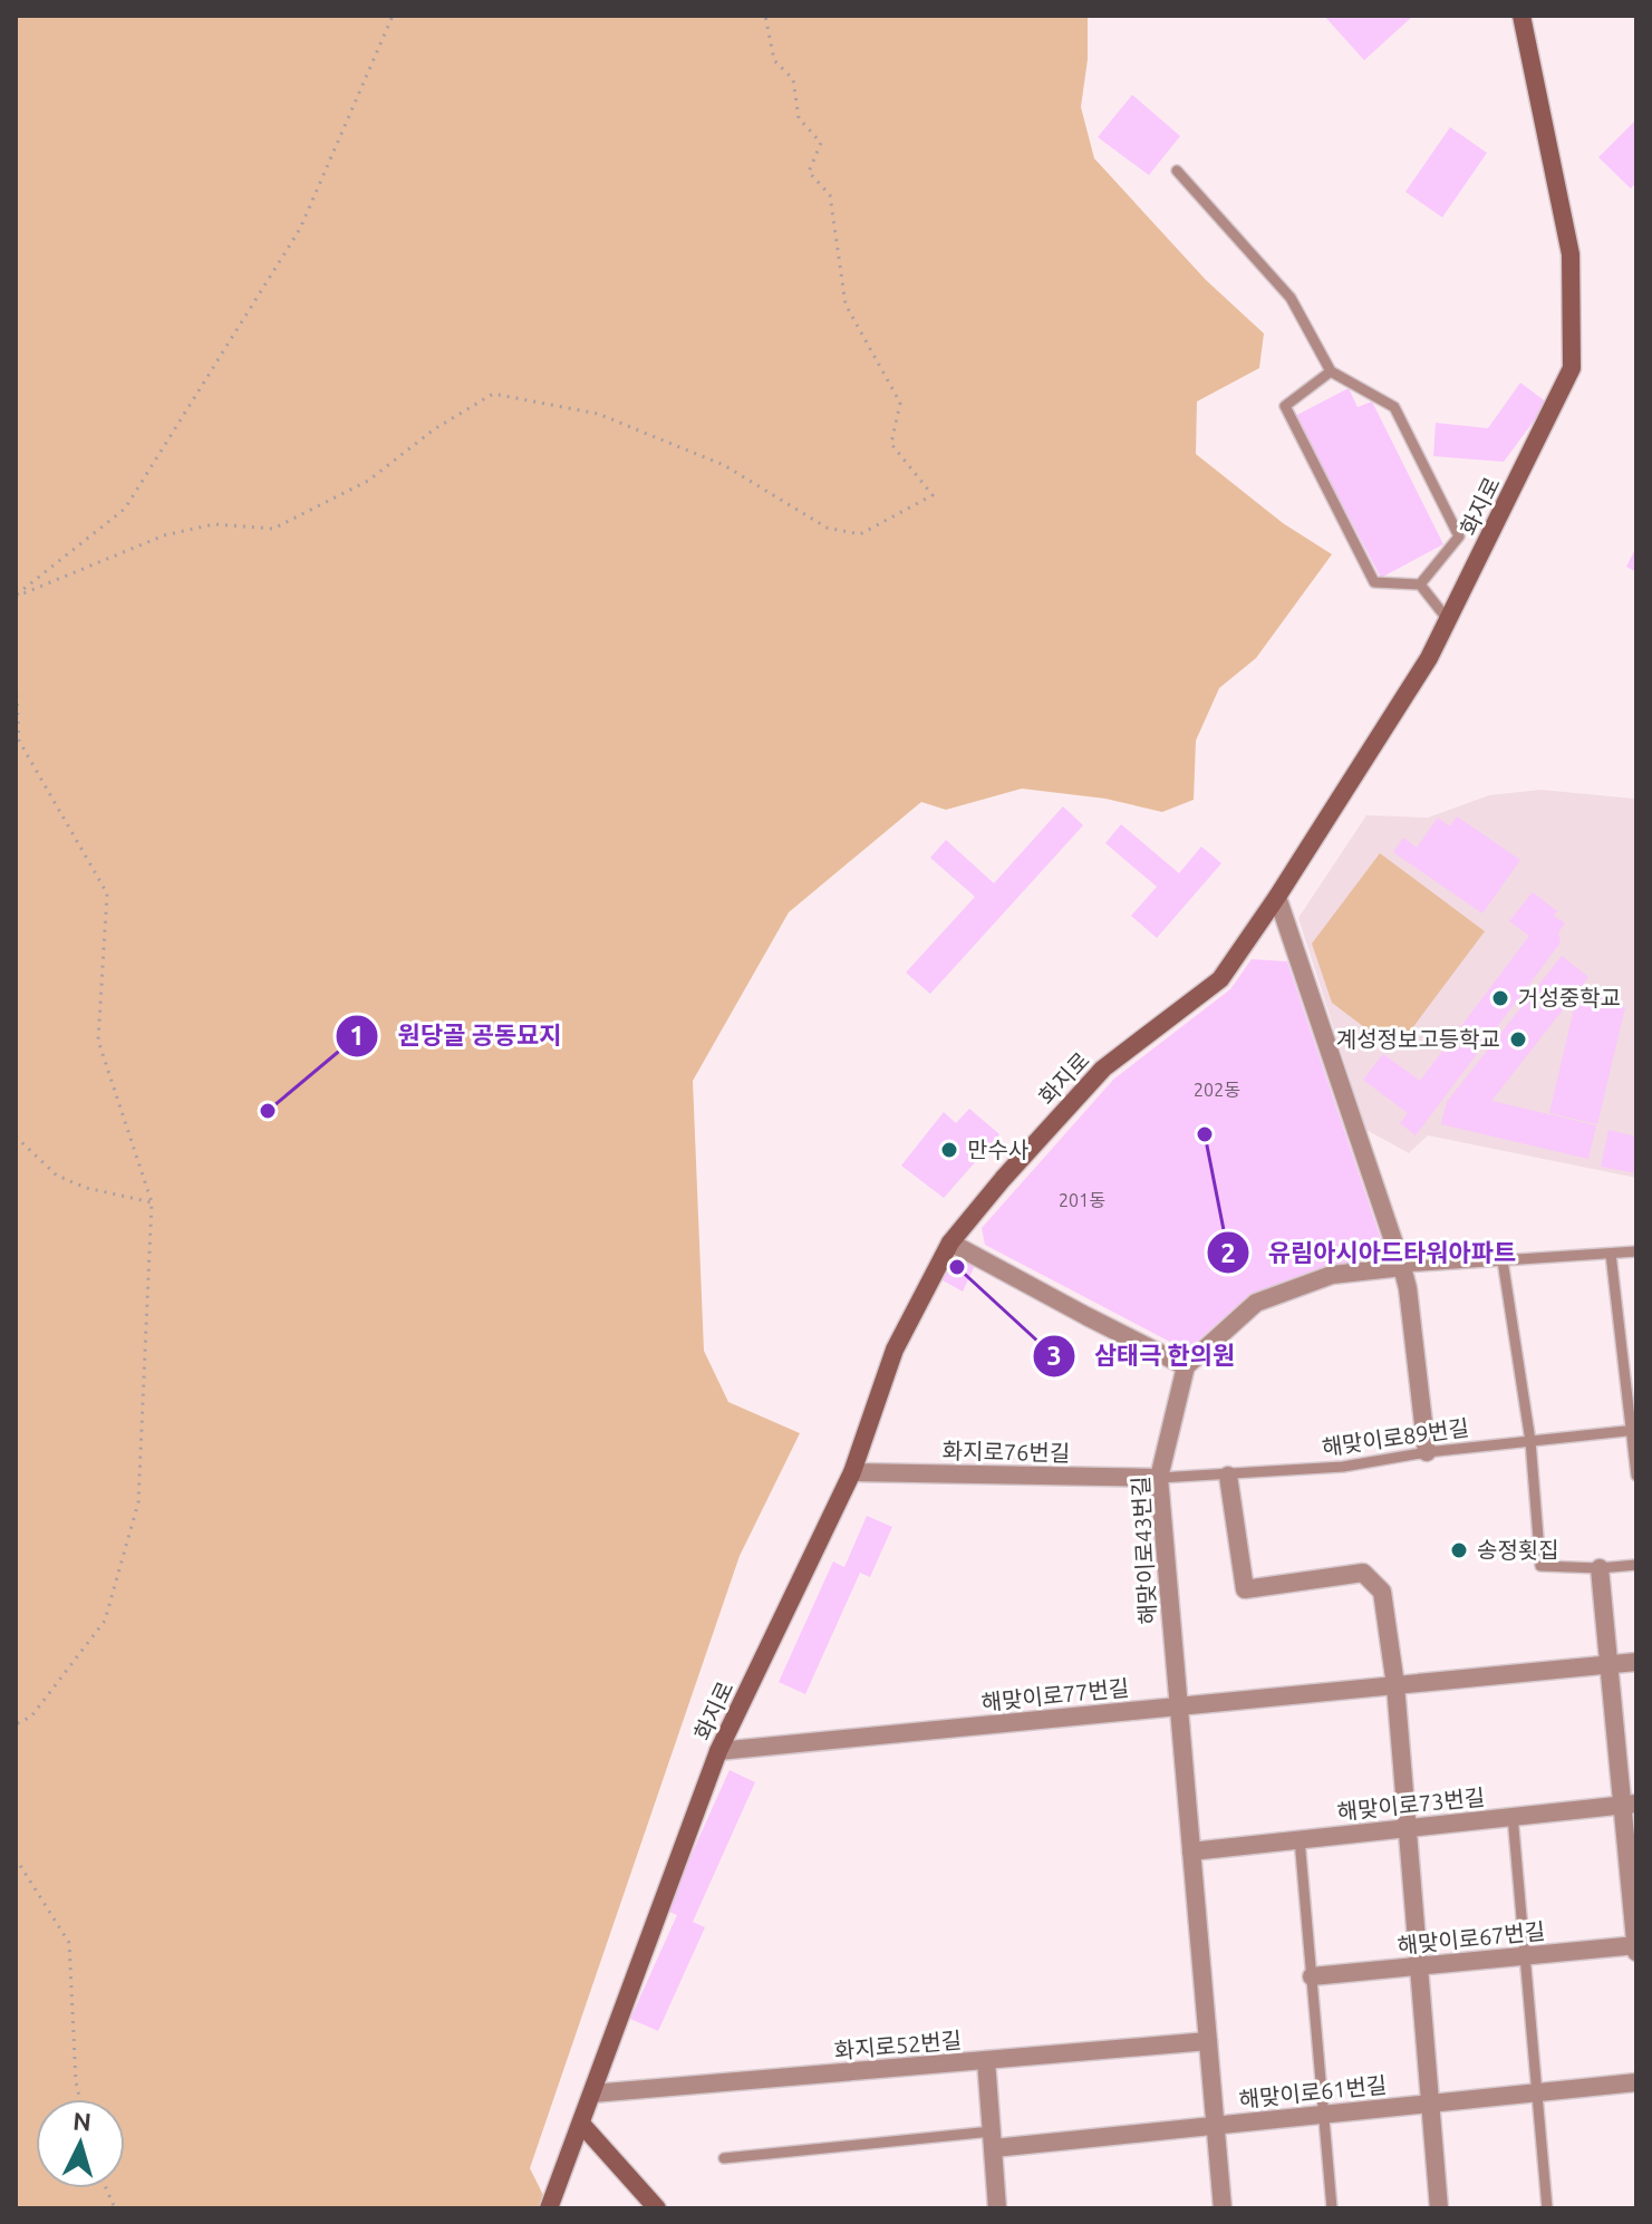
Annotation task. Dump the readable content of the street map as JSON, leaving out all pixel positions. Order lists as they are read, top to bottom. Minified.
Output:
{"streets":{"street":["화지로","화지로76번길","해맞이로43번길","해맞이로77번길","해맞이로73번길","해맞이로67번길","화지로52번길","해맞이로61번길"],"lane":["해맞이로89번길"]},"crossings":[["화지로","화지로76번길"],["화지로","해맞이로77번길"],["화지로","화지로52번길"],["해맞이로89번길","화지로76번길"],["해맞이로89번길","해맞이로43번길"],["화지로76번길","해맞이로43번길"],["해맞이로43번길","해맞이로77번길"],["해맞이로43번길","해맞이로73번길"],["해맞이로43번길","화지로52번길"],["해맞이로43번길","해맞이로61번길"]],"places":["거성중학교","계성정보고등학교","원당골 공동묘지","유림아시아드타워아파트","만수사","삼태극 한의원","송정횟집"],"house_numbers":["202동","201동"],"north":"top"}
